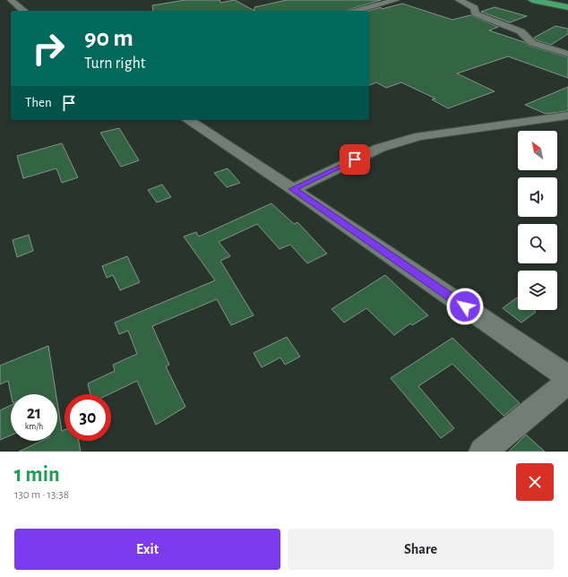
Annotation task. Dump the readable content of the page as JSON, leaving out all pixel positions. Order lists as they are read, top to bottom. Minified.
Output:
{"north":"top left","page":{"turn":["90 m","Turn right"],"then":"Then","speed":"21 km/h","limit":"30","heading":["1 min","130 m · 13:38"],"buttons":["Exit","Share"]}}
